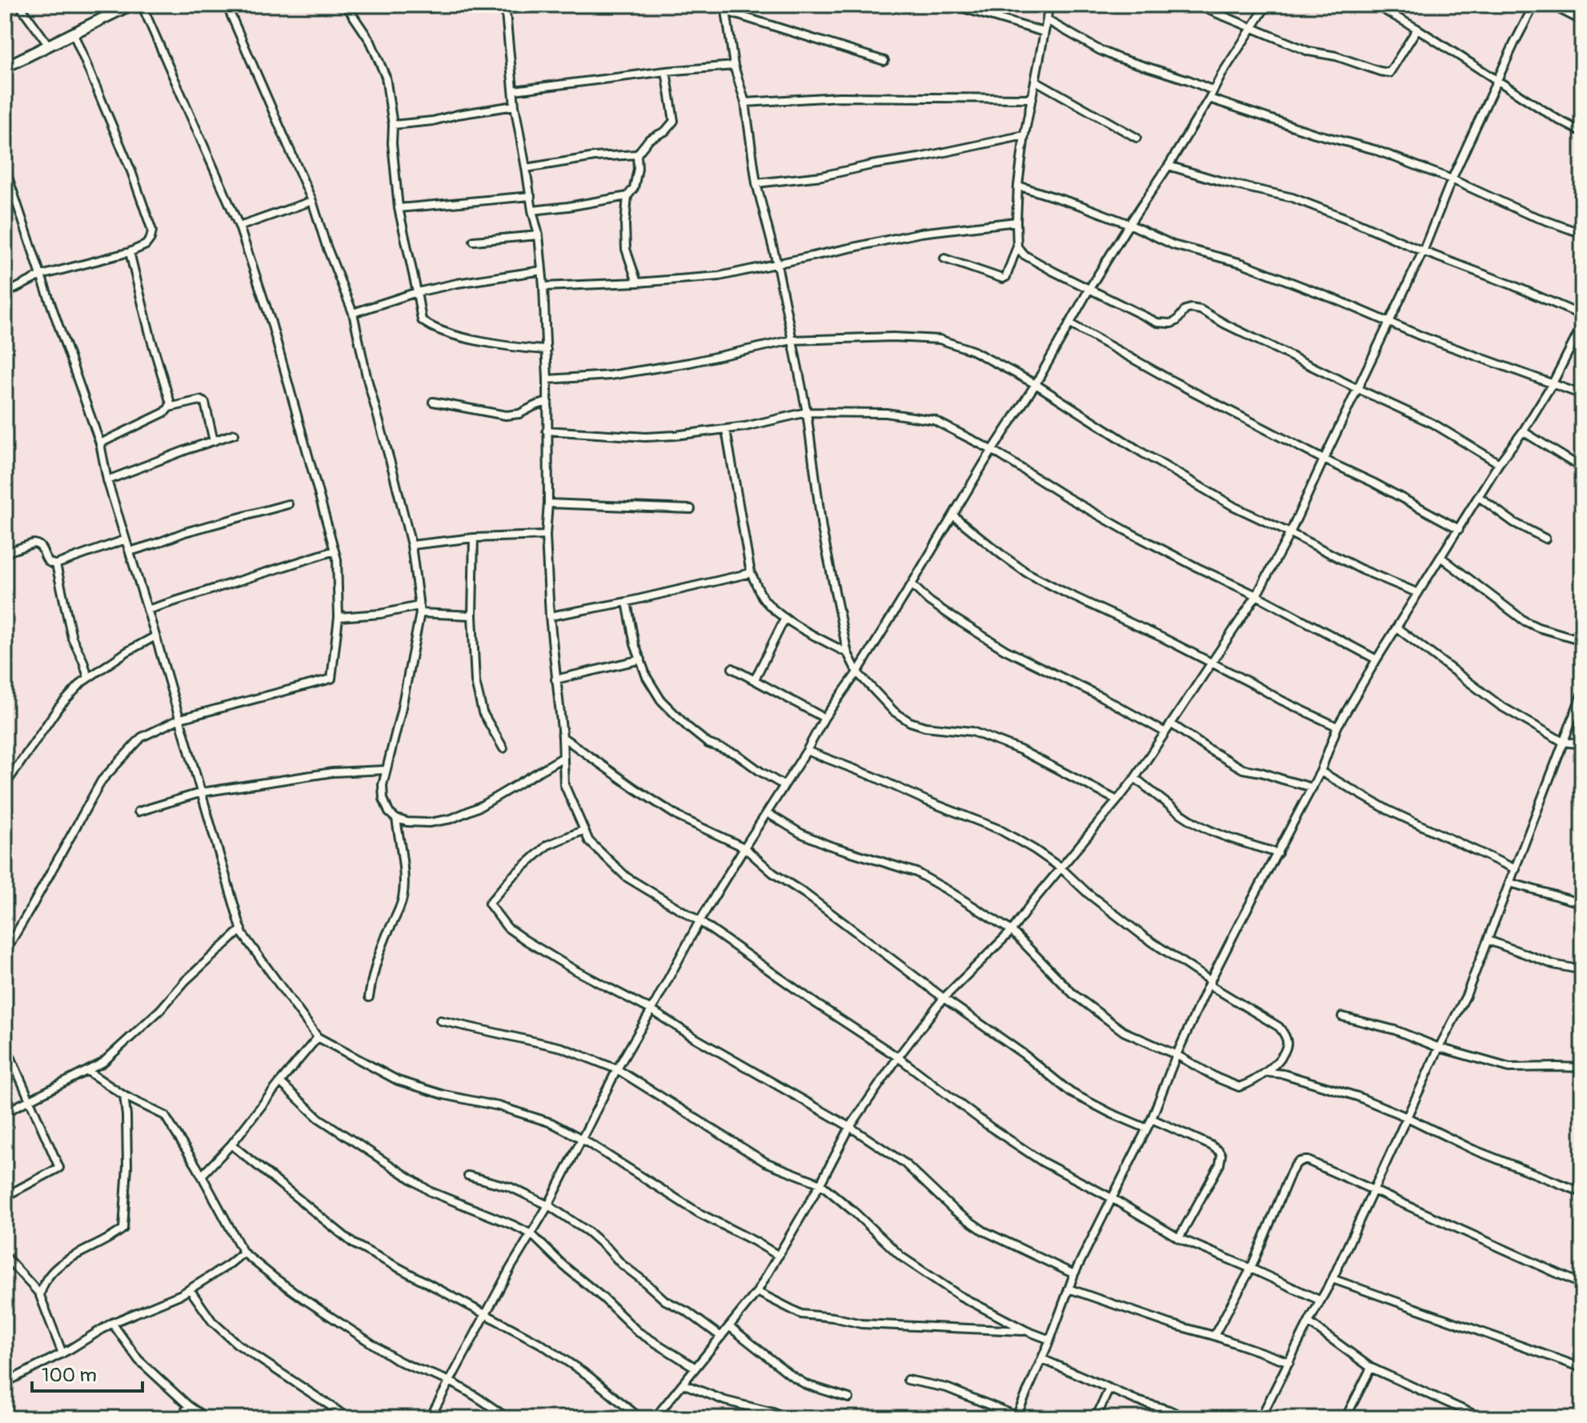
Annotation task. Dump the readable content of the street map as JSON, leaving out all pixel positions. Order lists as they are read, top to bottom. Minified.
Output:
{"scale_bar":"100 m"}
